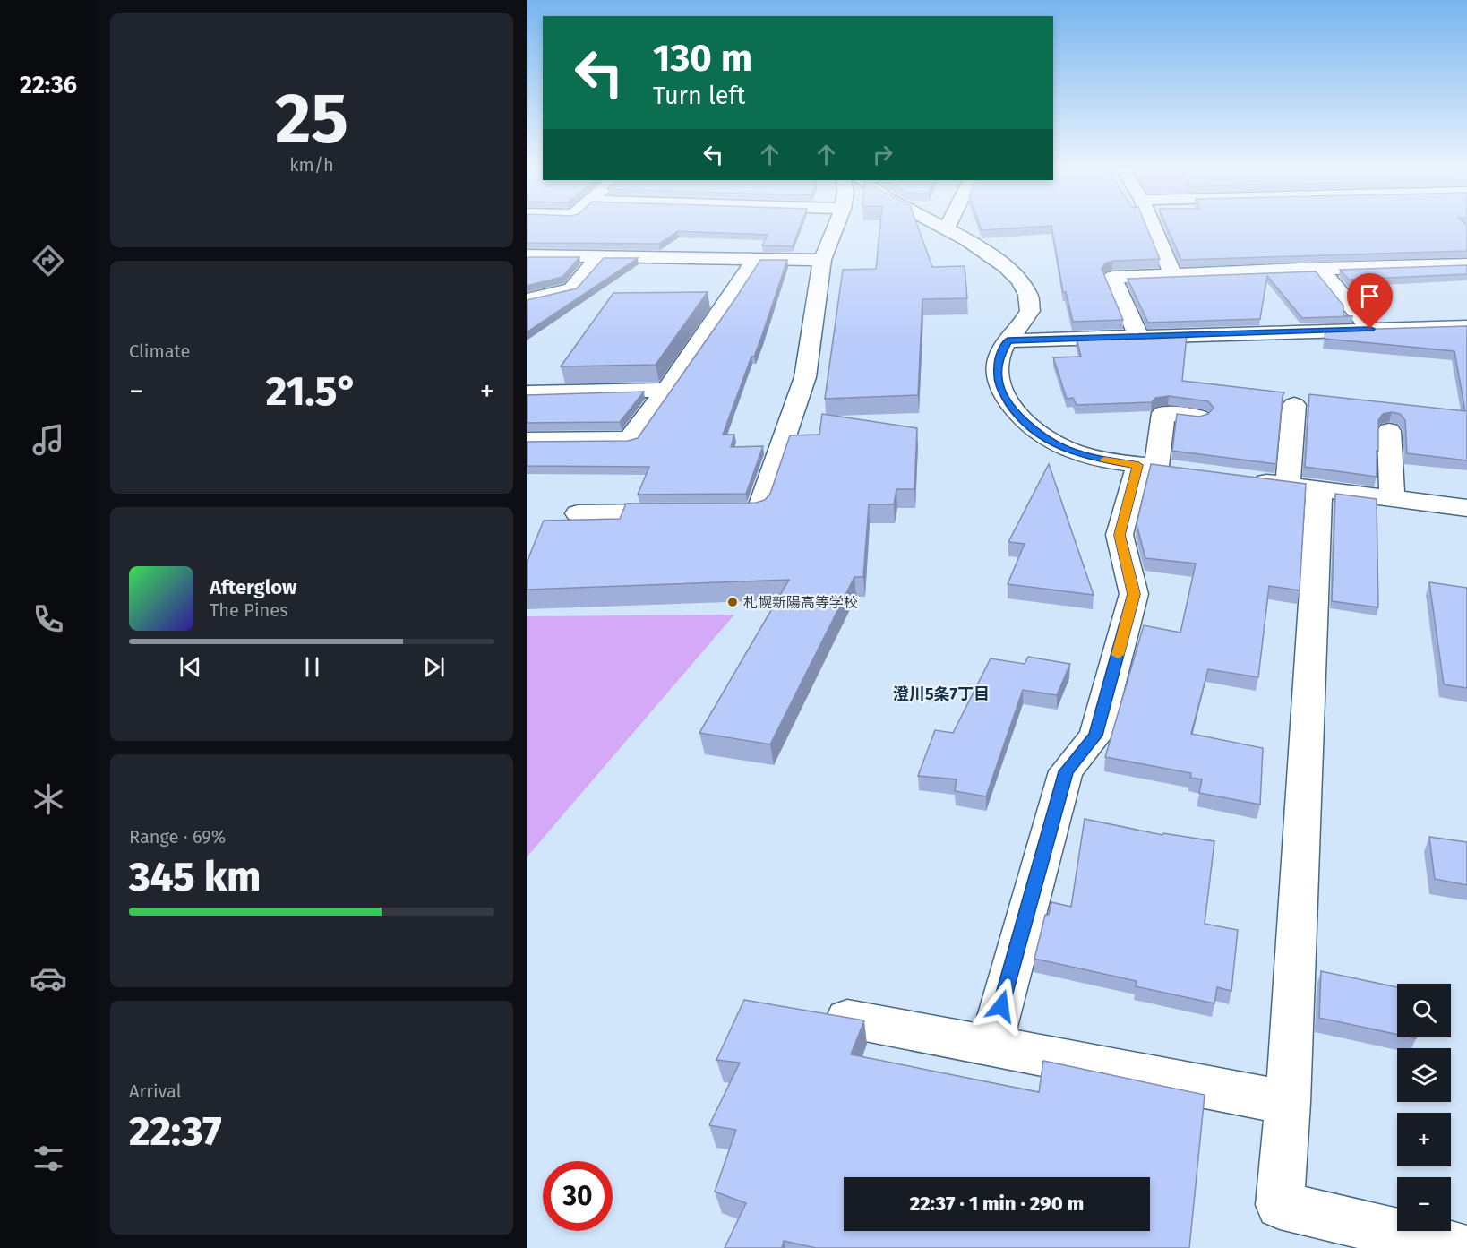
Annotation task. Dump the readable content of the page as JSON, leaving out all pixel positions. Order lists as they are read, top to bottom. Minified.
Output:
{"districts":["澄川5条7丁目"],"places":["札幌新陽高等学校"],"page":{"tabs":"22:36","tile":[["25","km/h"],"Climate",["Range · 69%","345 km"],["Arrival","22:37"]],"turn":["130 m","Turn left"],"heat":["−","21.5°","+"],"song":["Afterglow","The Pines"],"map_buttons":["+","−"],"limit":"30","trip":"22:37 · 1 min · 290 m"}}
